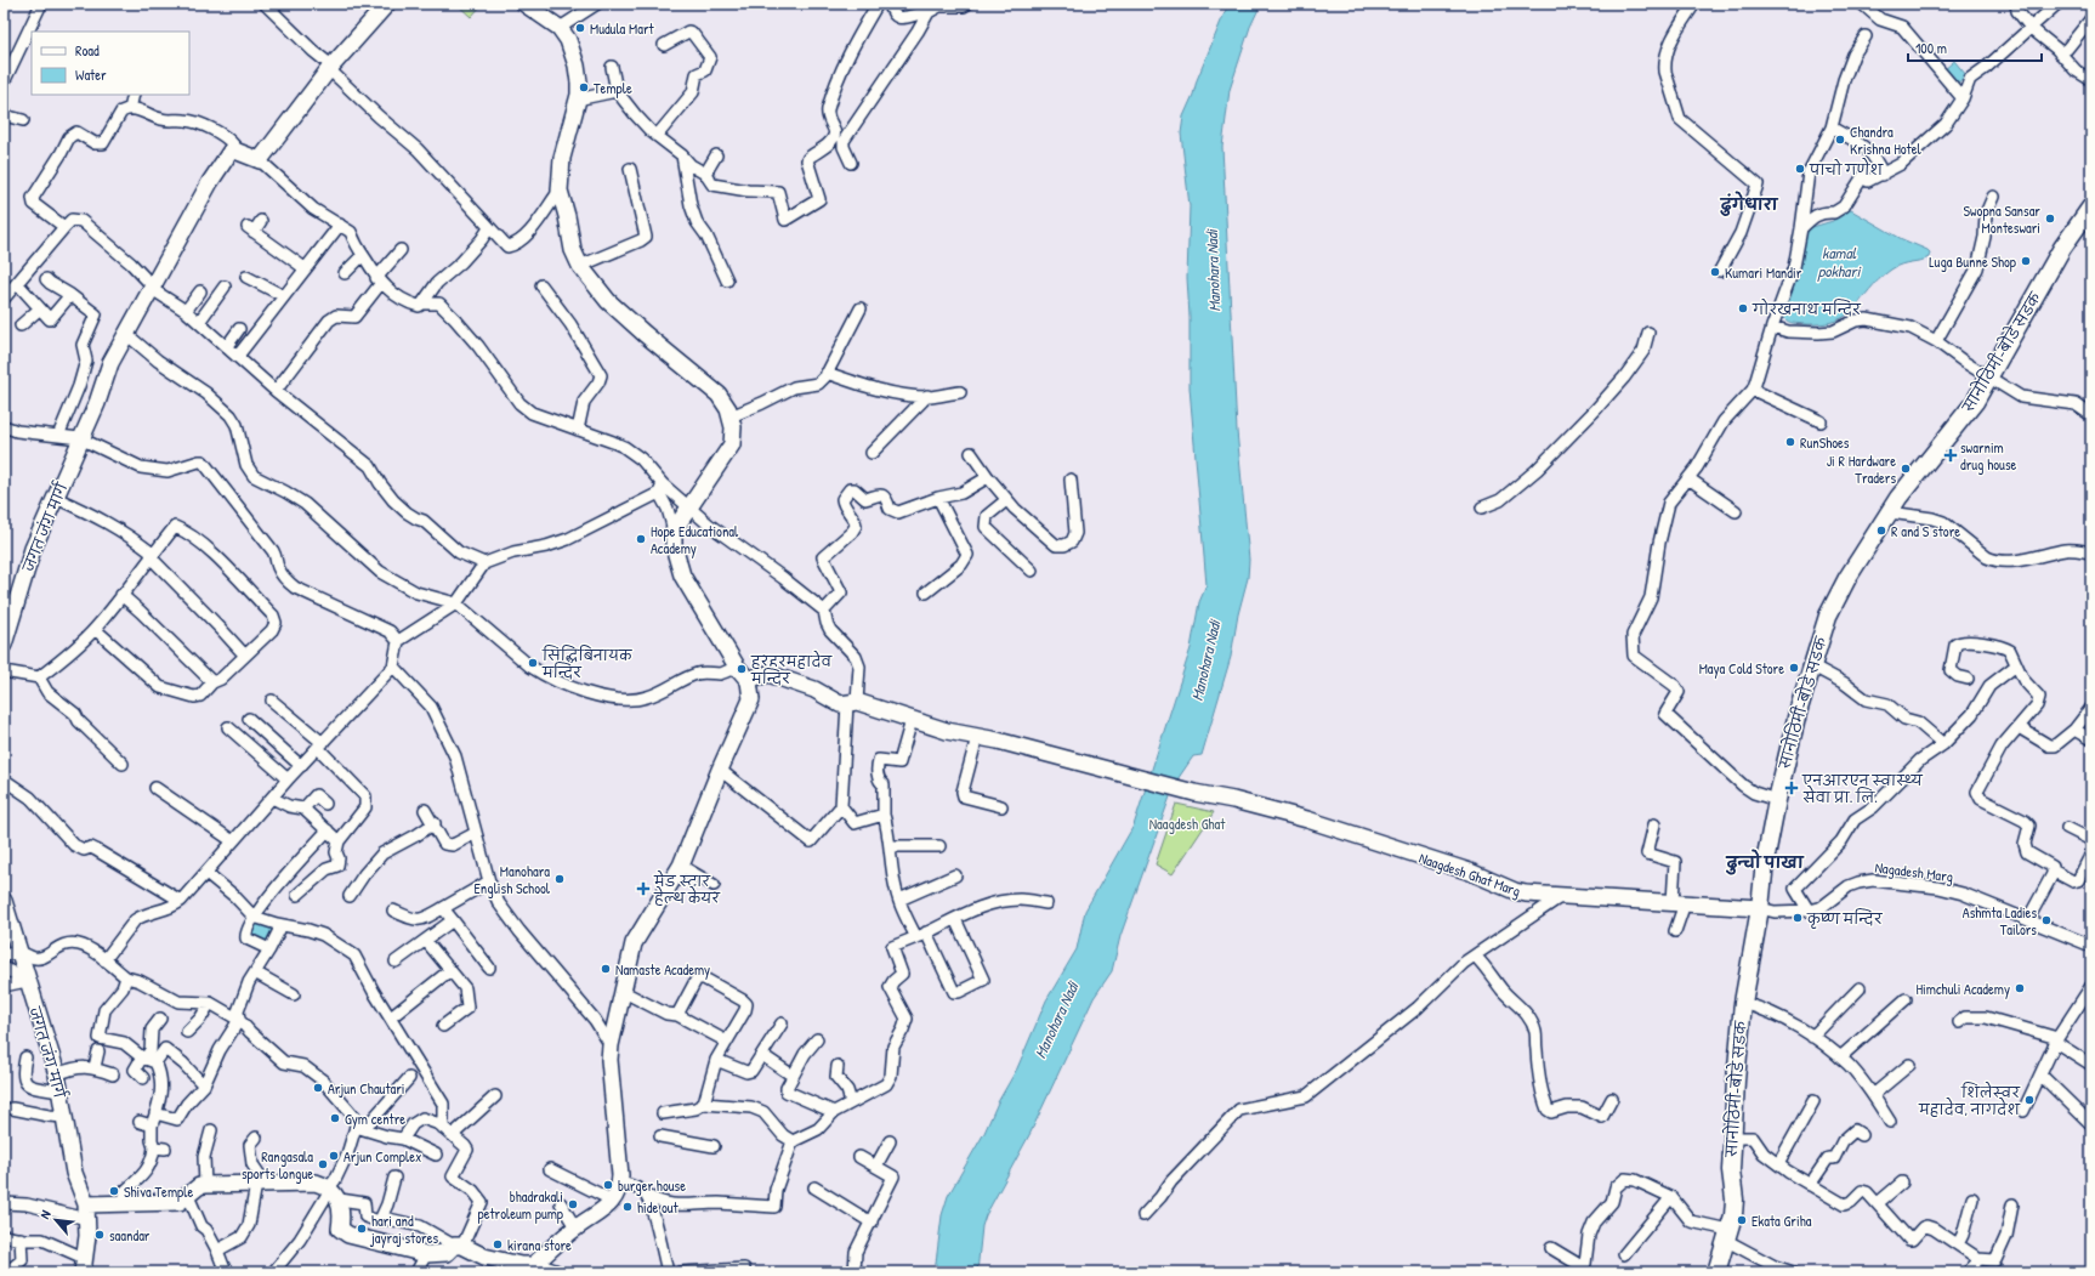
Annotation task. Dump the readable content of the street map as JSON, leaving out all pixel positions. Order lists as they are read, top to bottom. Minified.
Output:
{"streets":{"main road":["सानोठिमी-बोडे सडक"],"street":["जगत जंग मार्ग","Nagadesh Marg","Naagdesh Ghat Marg"]},"crossings":[["सानोठिमी-बोडे सडक","Nagadesh Marg"],["सानोठिमी-बोडे सडक","Naagdesh Ghat Marg"],["Nagadesh Marg","Naagdesh Ghat Marg"]],"districts":["ढुंगेधारा","ढुन्चो पाखा"],"water":["kamal pokhari","Manohara Nadi"],"parks":["Naagdesh Ghat"],"places":{"other":["Mudula Mart","Temple","Chandra Krishna Hotel","पाचो गणेश","Swopna Sansar Monteswari","Luga Bunne Shop","Kumari Mandir","गोरखनाथ मन्दिर","RunShoes","Ji R Hardware Traders","R and S store","Hope Educational Academy","सिद्धिबिनायक मन्दिर","Maya Cold Store","हरहरमहादेव मन्दिर","Manohara English School","कृष्ण मन्दिर","Ashmta Ladies Tailors","Namaste Academy","Himchuli Academy","Arjun Chautari","शिलेस्वर महादेव, नागदेश","Gym centre","Arjun Complex","Rangasala sports longue","burger house","Shiva Temple","bhadrakali petroleum pump","hide out","Ekata Griha","hari and jayraj stores","saandar","kirana store"],"health":["swarnim drug house","एनआरएन स्वास्थ्य सेवा प्रा. लि.","मेड स्टार हेल्थ केयर"]},"legend":["Road","Water"],"scale_bar":"100 m","north":"top left"}
